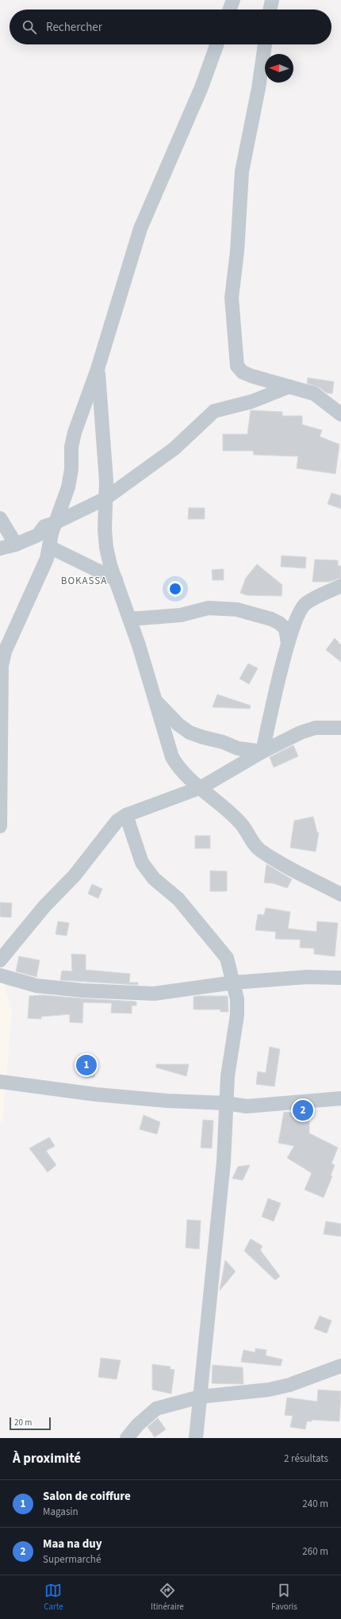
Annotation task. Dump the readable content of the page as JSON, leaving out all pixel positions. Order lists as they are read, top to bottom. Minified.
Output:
{"districts":["BOKASSA"],"scale_bar":"20 m","north":"left","page":{"search":"Rechercher","pins":["1","2"],"scale":"20 m","heading":["À proximité","2 résultats"],"list":[{"mark":"1","name":"Salon de coiffure","note":"Magasin","value":"240 m"},{"mark":"2","name":"Maa na duy","note":"Supermarché","value":"260 m"}],"nav":["Carte","Itinéraire","Favoris"]}}
